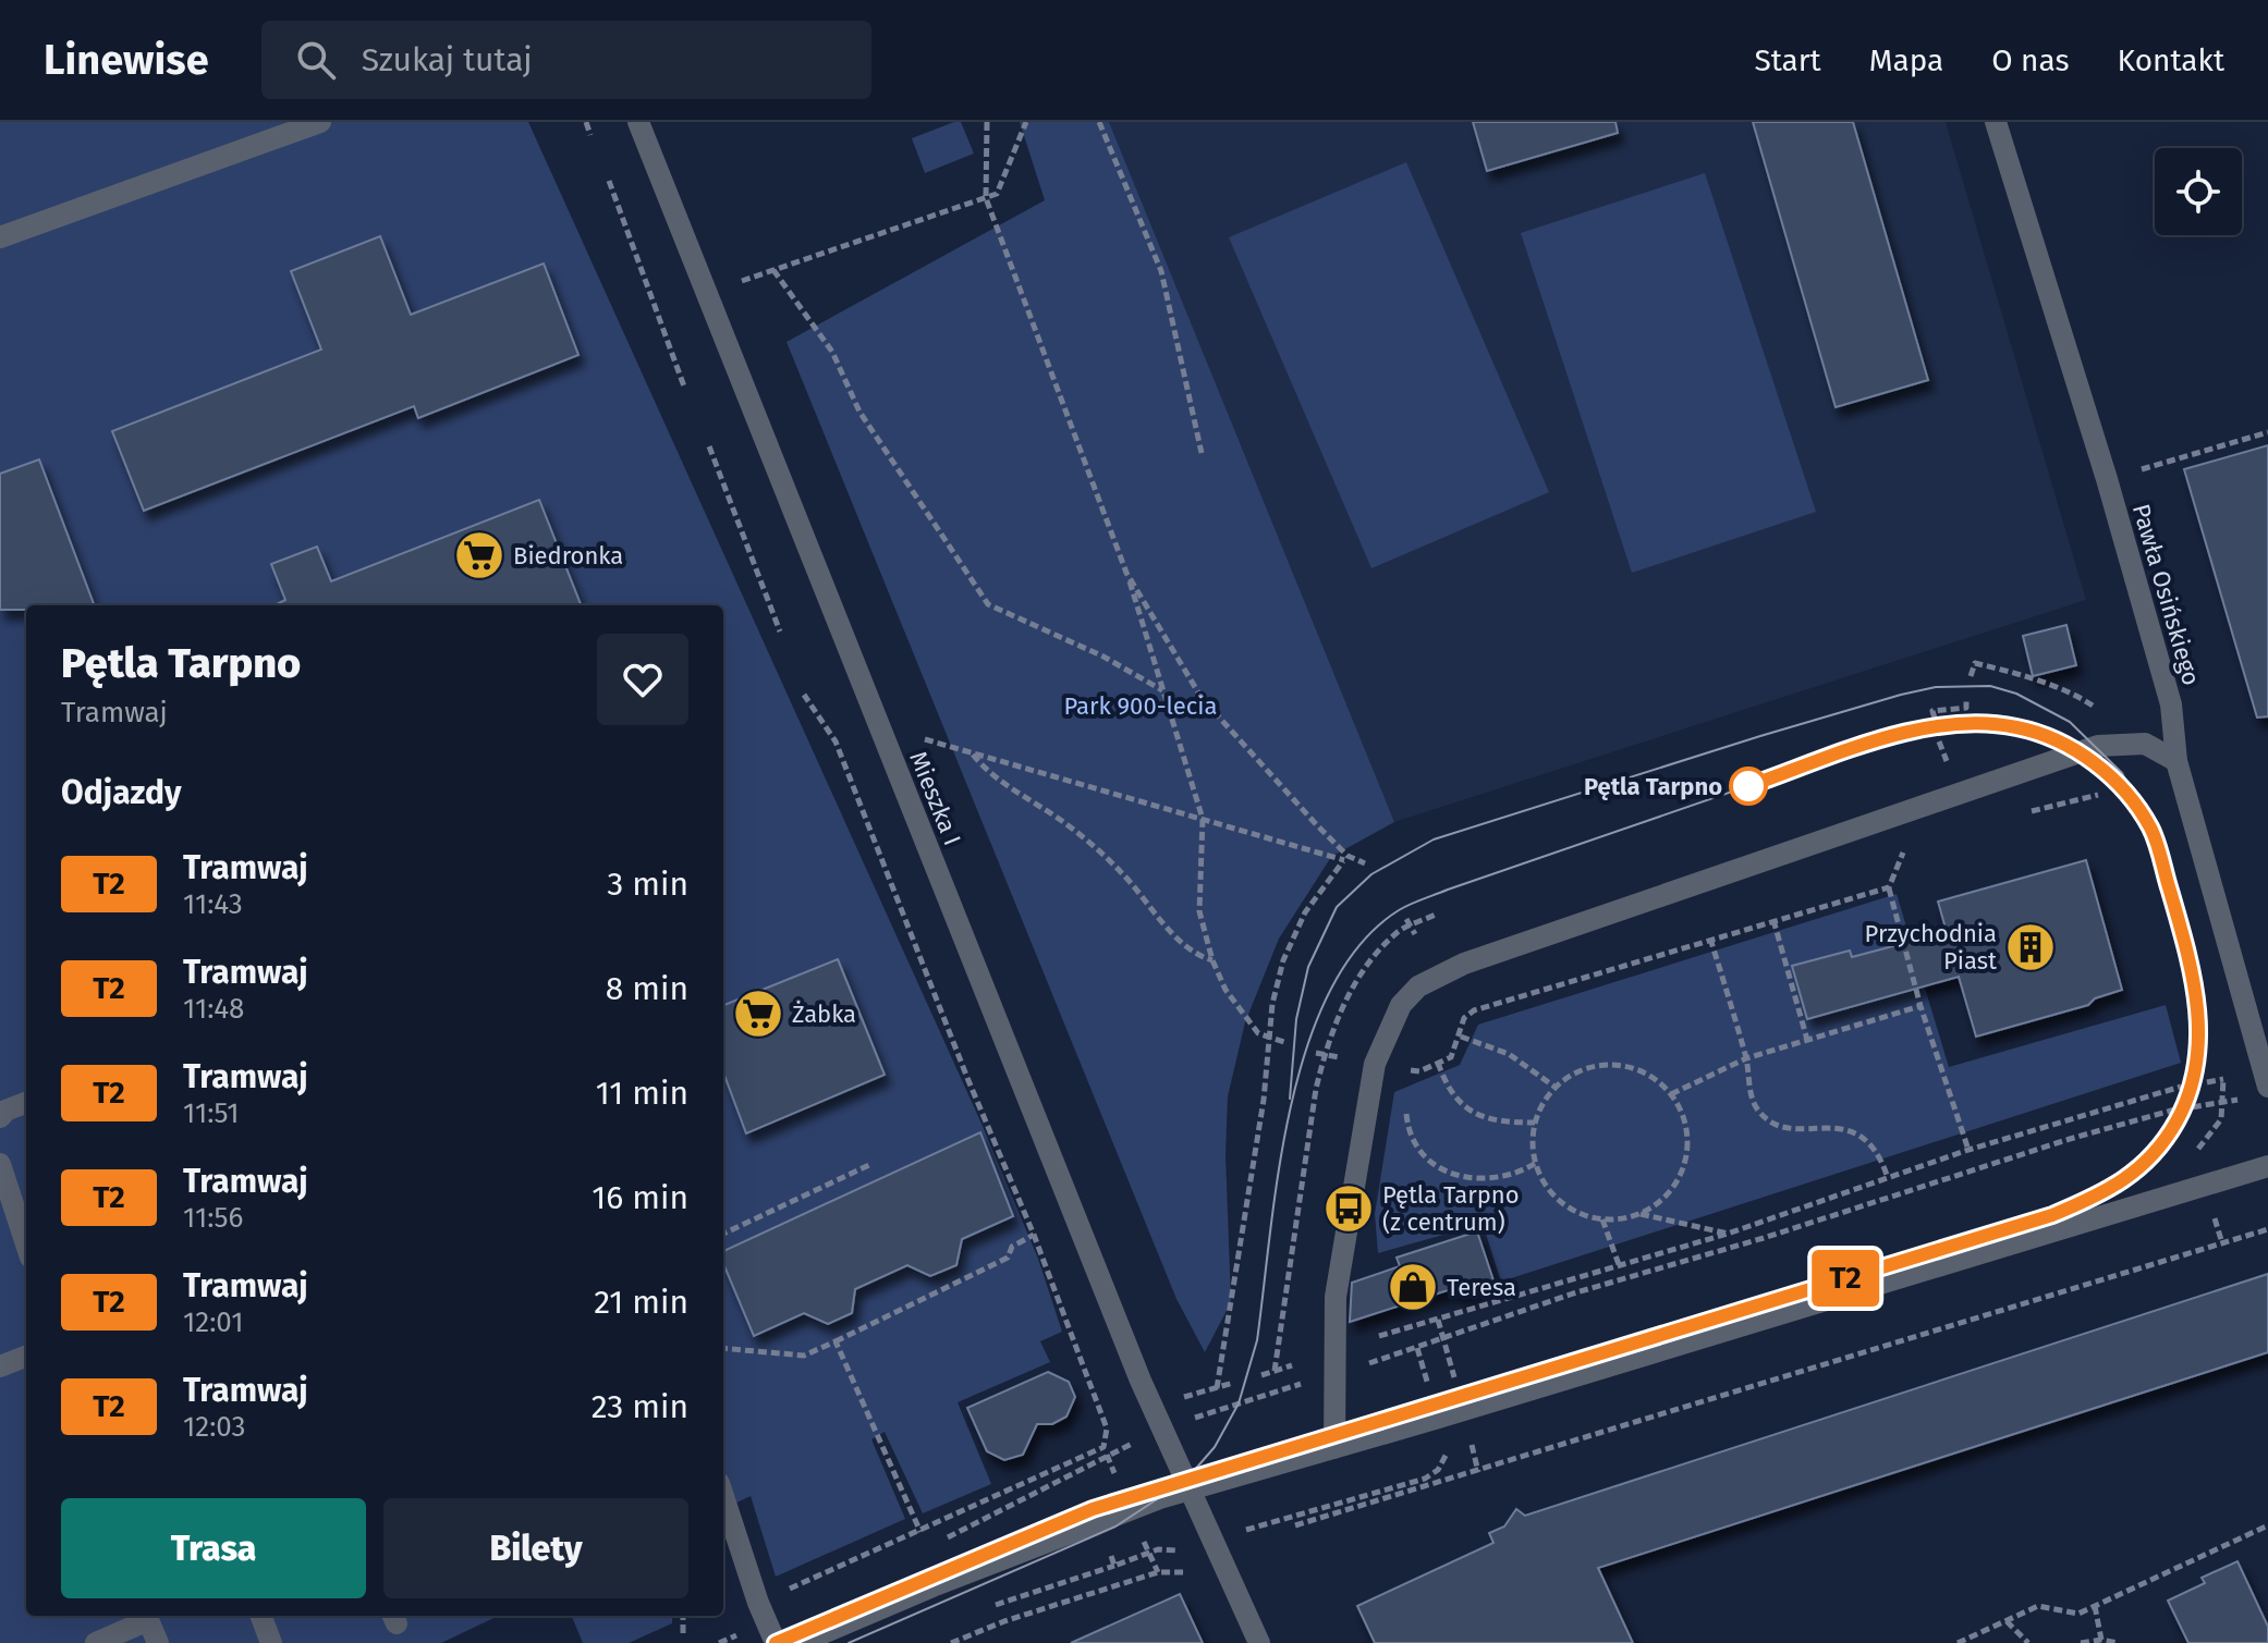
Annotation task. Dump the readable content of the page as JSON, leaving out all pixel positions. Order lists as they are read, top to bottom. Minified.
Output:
{"streets":{"street":["Pawła Osińskiego","Mieszka I"]},"parks":["Park 900-lecia"],"places":{"supermarket":["Biedronka","Żabka"],"other":["Pętla Tarpno"],"building":["Przychodnia Piast"],"bus stop":["Pętla Tarpno (z centrum)"],"shop":["Teresa"]},"lines":["tram line T2"],"page":{"header":"Linewise","search":"Szukaj tutaj","nav":["Start","Mapa","O nas","Kontakt"],"on_map":"T2","heading":[["Pętla Tarpno","Tramwaj"],"Odjazdy"],"list":[{"mark":"T2","name":"Tramwaj","note":"11:43","value":"3 min"},{"mark":"T2","name":"Tramwaj","note":"11:48","value":"8 min"},{"mark":"T2","name":"Tramwaj","note":"11:51","value":"11 min"},{"mark":"T2","name":"Tramwaj","note":"11:56","value":"16 min"},{"mark":"T2","name":"Tramwaj","note":"12:01","value":"21 min"},{"mark":"T2","name":"Tramwaj","note":"12:03","value":"23 min"}],"buttons":["Trasa","Bilety"]}}
